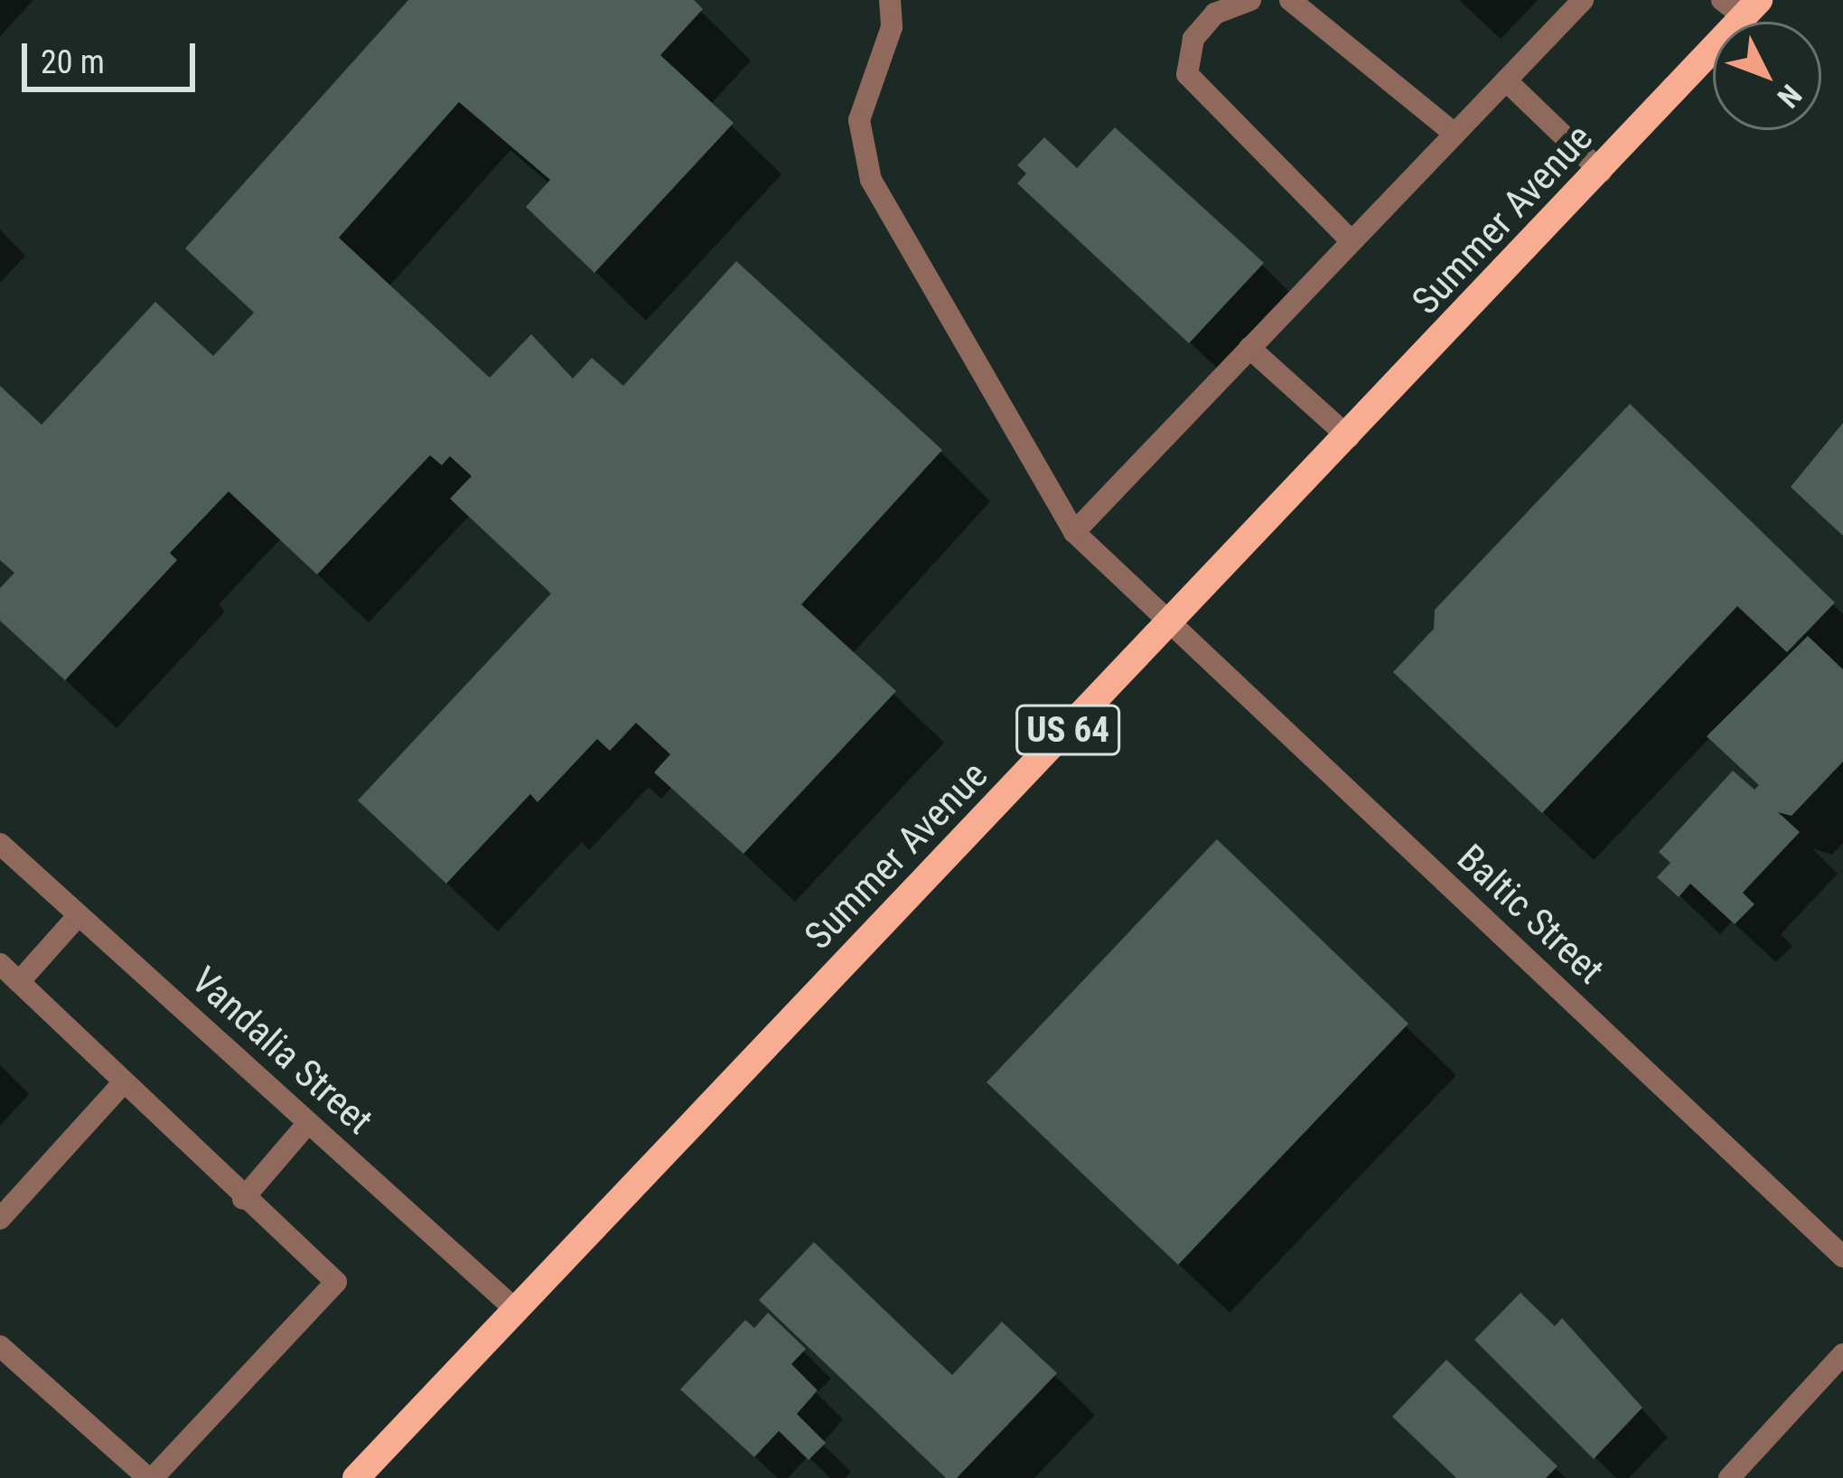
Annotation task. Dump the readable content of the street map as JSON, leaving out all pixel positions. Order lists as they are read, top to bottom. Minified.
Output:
{"streets":{"main road":["Summer Avenue","US 64"],"street":["Baltic Street","Vandalia Street"]},"crossings":[["Summer Avenue","Baltic Street"],["Summer Avenue","Vandalia Street"]],"scale_bar":"20 m","north":"bottom right"}
